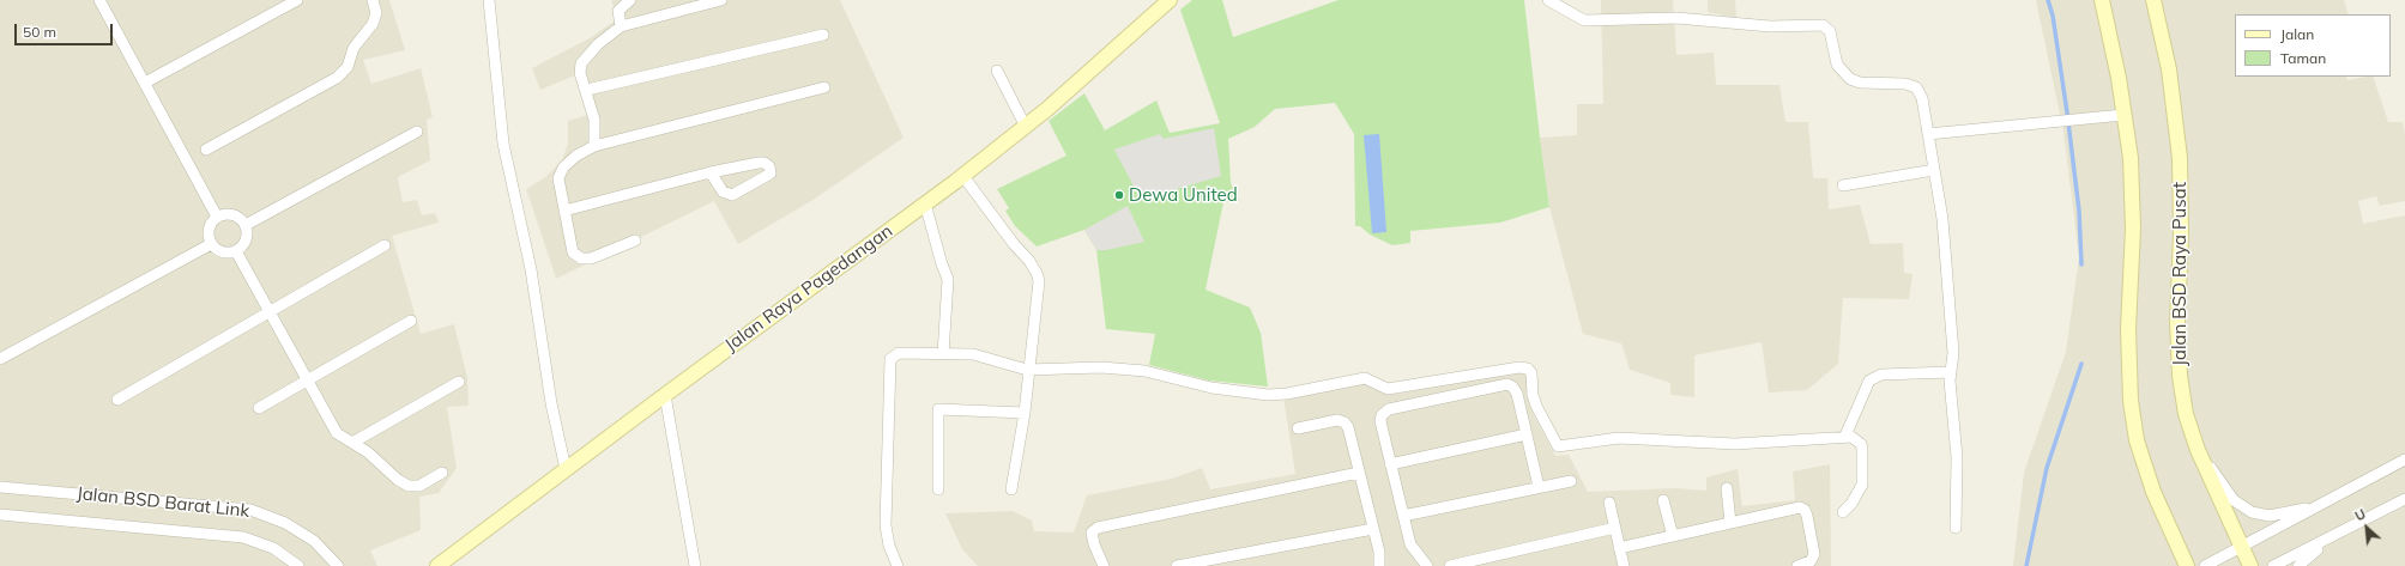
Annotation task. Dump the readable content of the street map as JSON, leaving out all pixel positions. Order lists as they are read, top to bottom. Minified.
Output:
{"streets":{"main road":["Jalan BSD Raya Pusat","Jalan Raya Pagedangan"],"street":["Jalan BSD Barat Link"]},"places":["Dewa United"],"legend":["Jalan","Taman"],"scale_bar":"50 m","north":"top left"}
